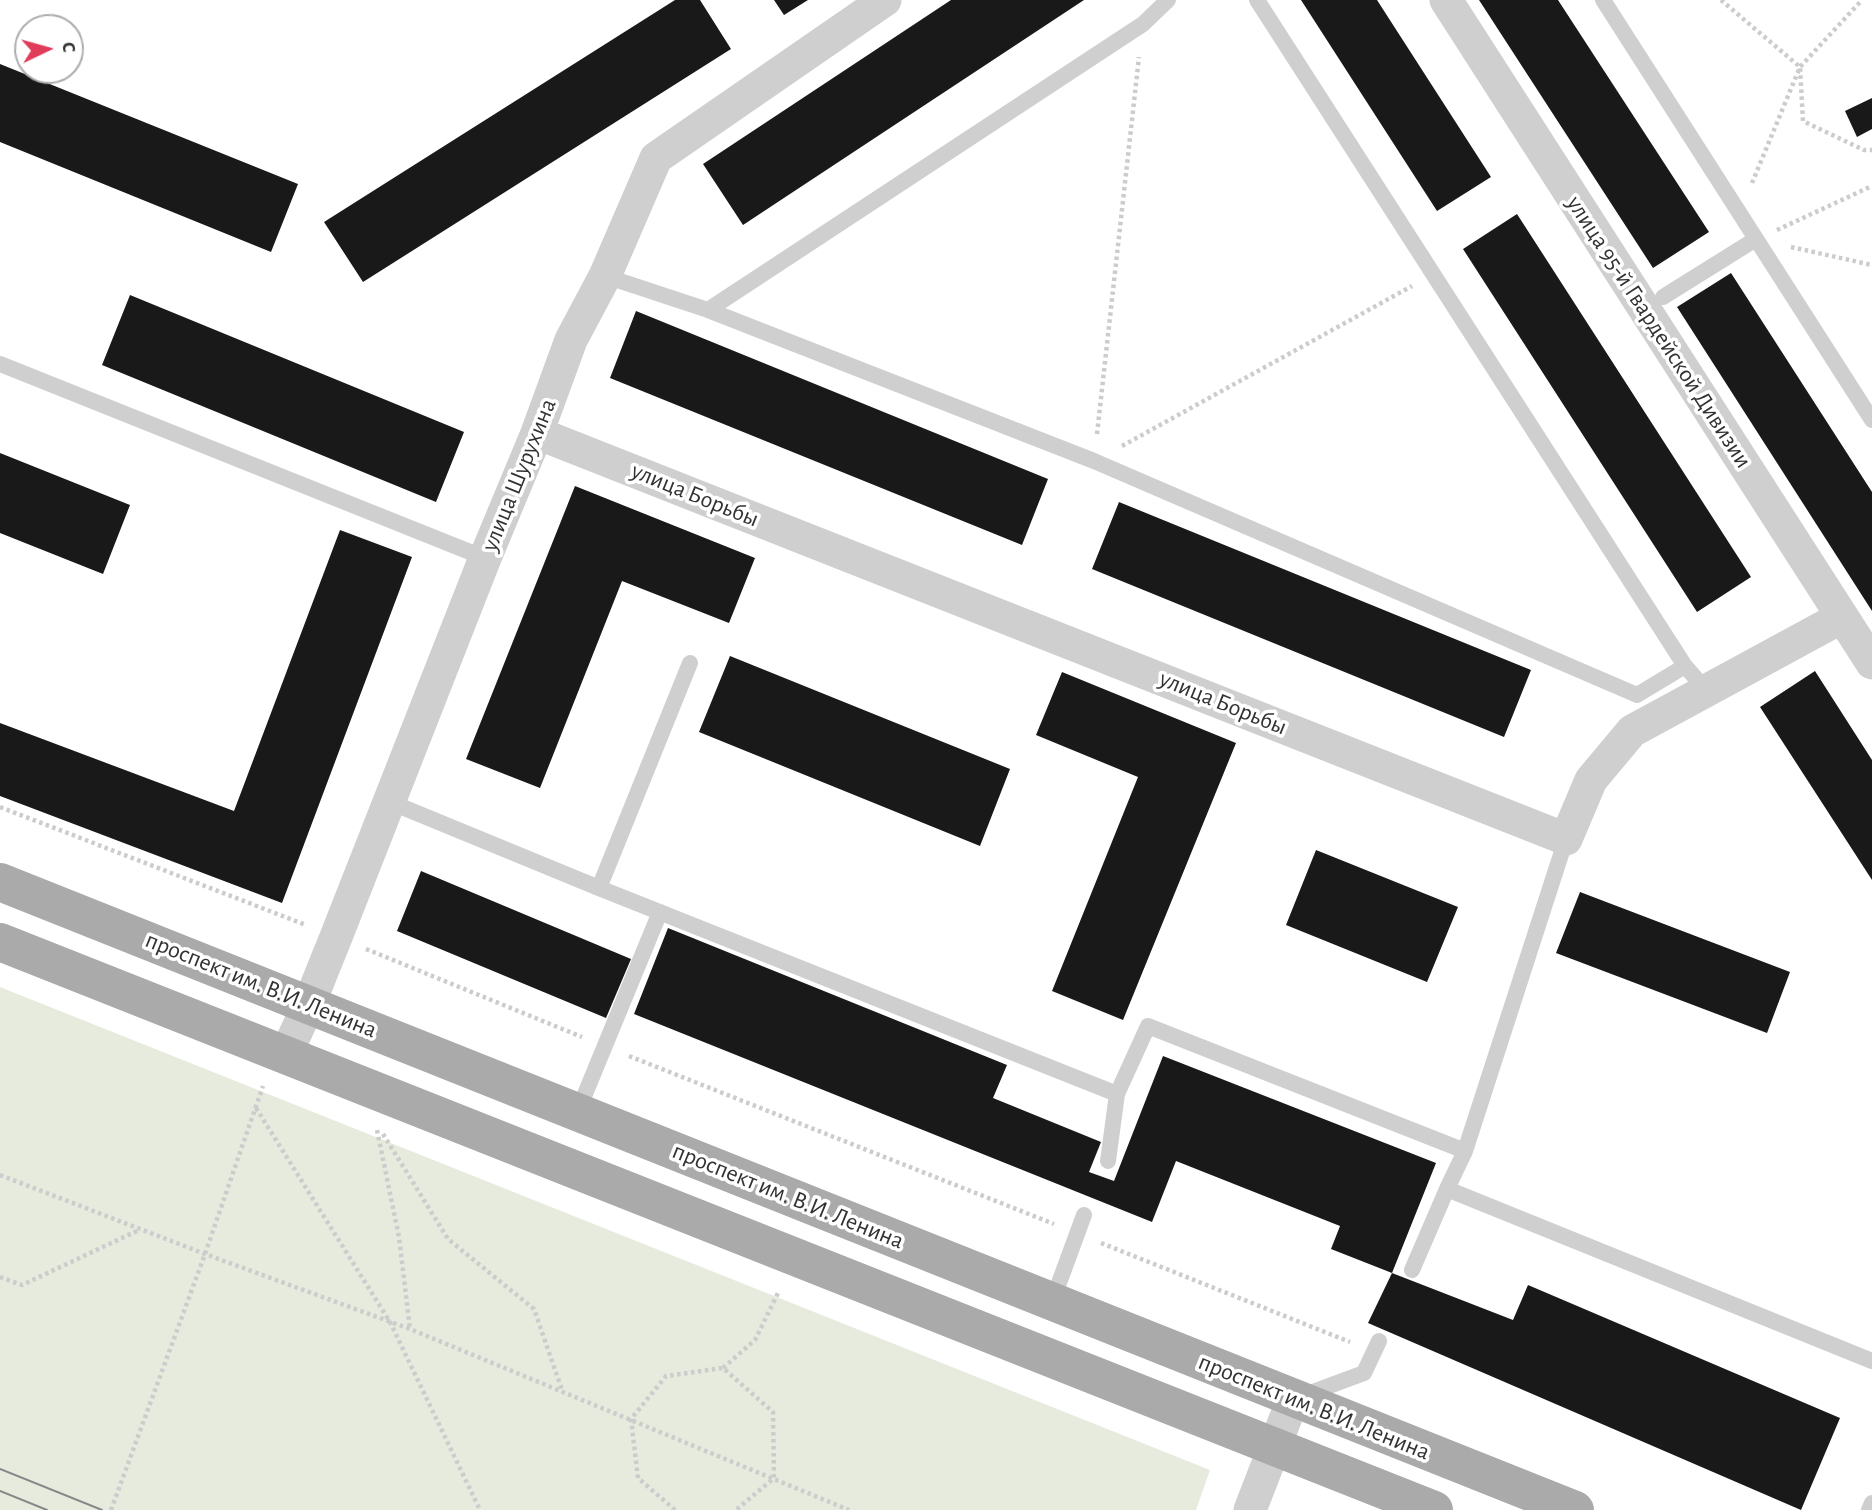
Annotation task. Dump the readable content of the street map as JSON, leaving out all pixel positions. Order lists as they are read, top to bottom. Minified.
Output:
{"streets":{"main road":["проспект им. В.И. Ленина"],"street":["улица 95-й Гвардейской Дивизии","улица Шурухина","улица Борьбы"]},"crossings":[["улица Шурухина","улица Борьбы"],["улица Шурухина","проспект им. В.И. Ленина"]],"north":"right"}
